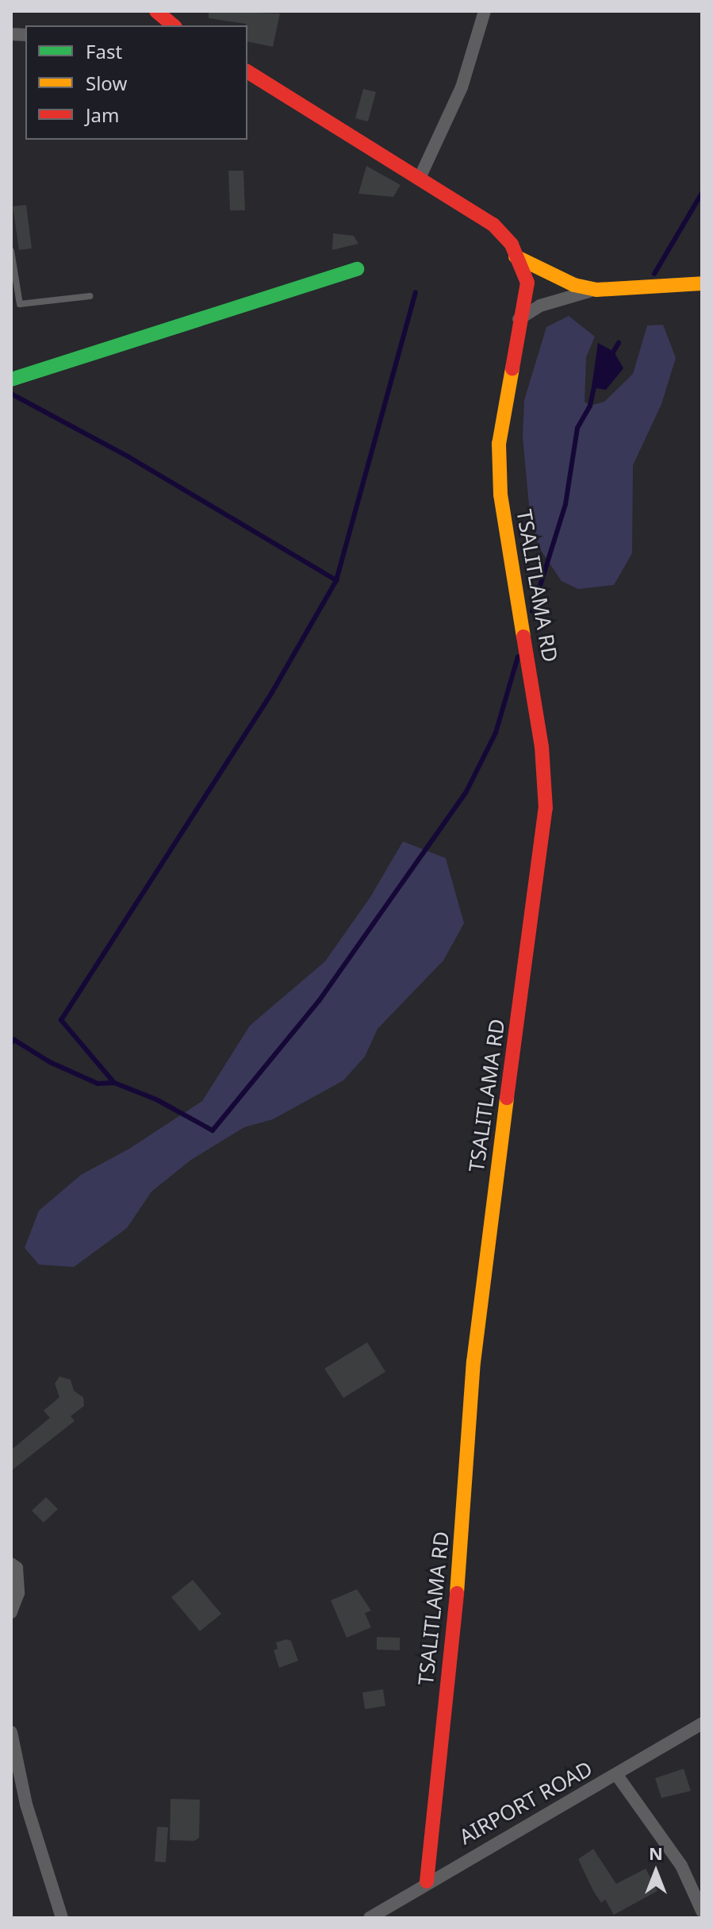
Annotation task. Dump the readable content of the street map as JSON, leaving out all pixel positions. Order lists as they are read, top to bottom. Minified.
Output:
{"streets":{"street":["TSALITLAMA RD","AIRPORT ROAD"]},"crossings":[["TSALITLAMA RD","AIRPORT ROAD"]],"legend":["Fast","Slow","Jam"],"north":"top"}
